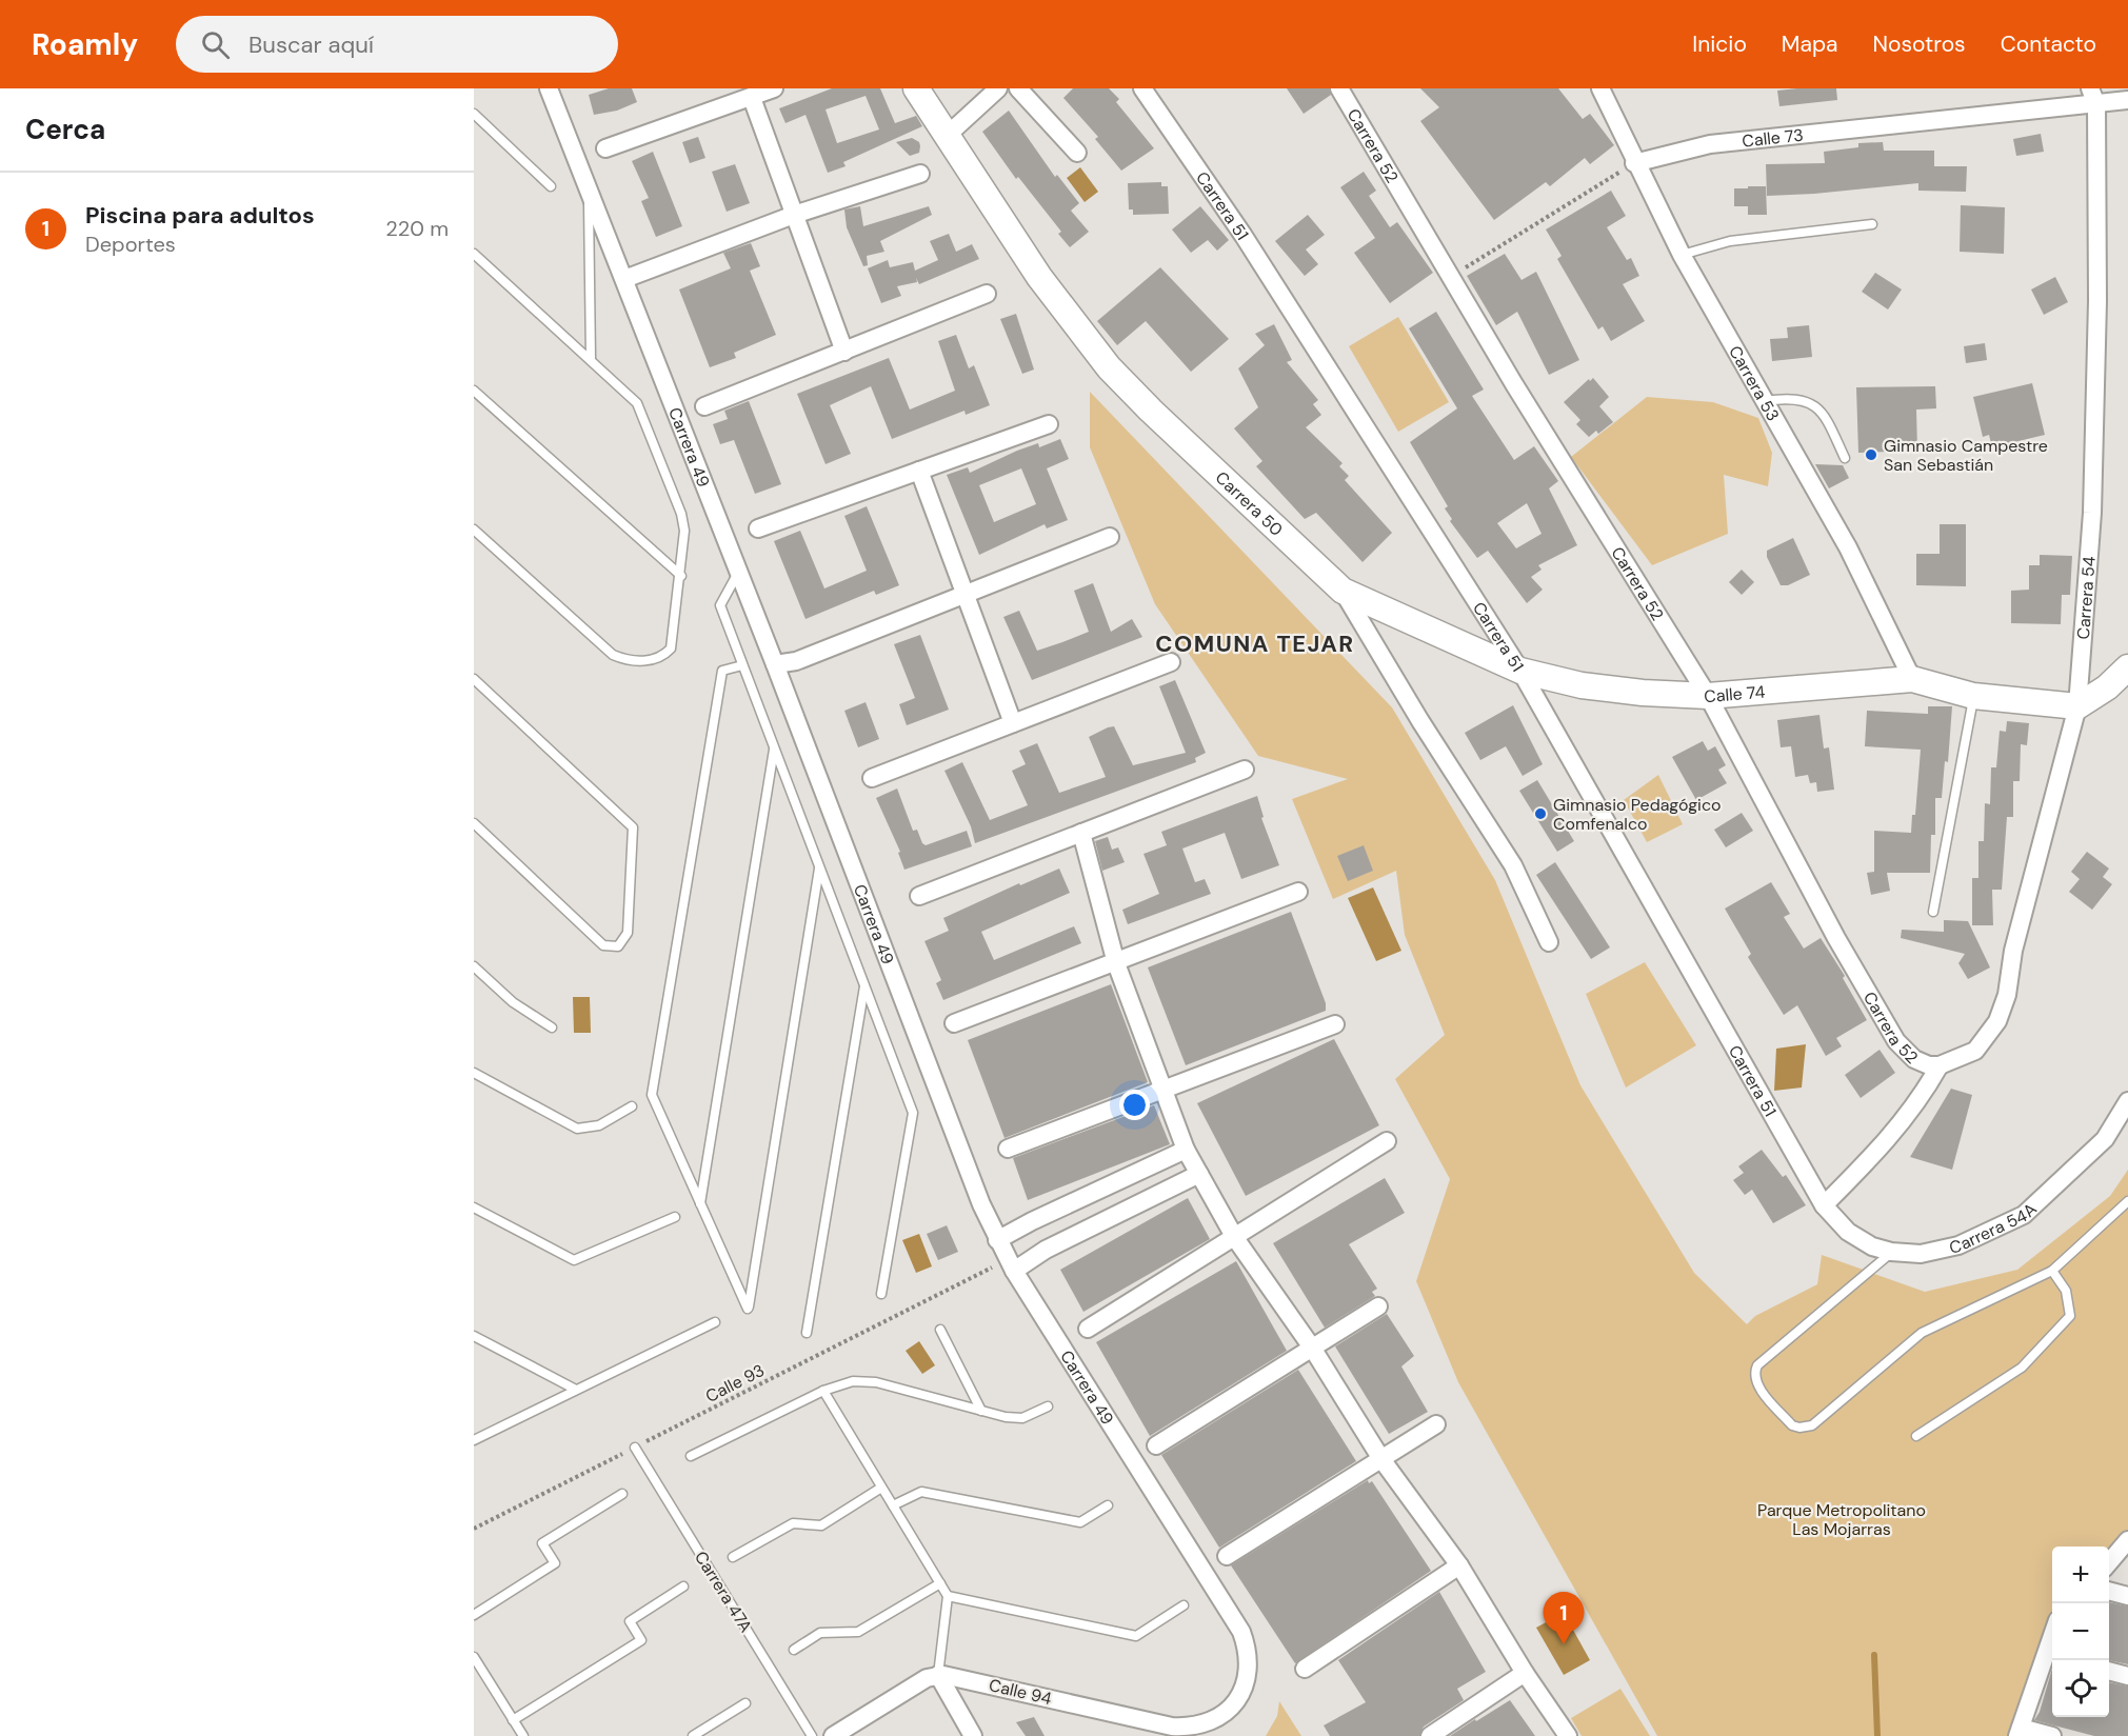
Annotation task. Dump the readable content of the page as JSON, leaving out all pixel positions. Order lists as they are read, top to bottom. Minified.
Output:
{"streets":{"street":["Calle 73","Carrera 52","Carrera 51","Carrera 53","Carrera 49","Carrera 50","Carrera 54","Calle 74","Carrera 54A","Calle 94"],"lane":["Carrera 47A"],"path":["Calle 93"]},"crossings":[["Calle 73","Carrera 53"],["Calle 73","Carrera 54"],["Carrera 52","Carrera 54"],["Carrera 52","Calle 74"],["Carrera 51","Calle 74"],["Carrera 51","Carrera 54A"],["Carrera 53","Calle 74"],["Carrera 49","Calle 93"],["Carrera 49","Calle 94"],["Carrera 50","Calle 74"],["Carrera 54","Calle 74"],["Calle 93","Carrera 47A"]],"districts":["COMUNA TEJAR"],"parks":["Parque Metropolitano Las Mojarras"],"places":["Gimnasio Campestre San Sebastián","Gimnasio Pedagógico Comfenalco"],"page":{"header":"Roamly","search":"Buscar aquí","nav":["Inicio","Mapa","Nosotros","Contacto"],"heading":"Cerca","list":[{"mark":"1","name":"Piscina para adultos","note":"Deportes","value":"220 m"}],"map_buttons":["+","−"],"pins":"1"}}
